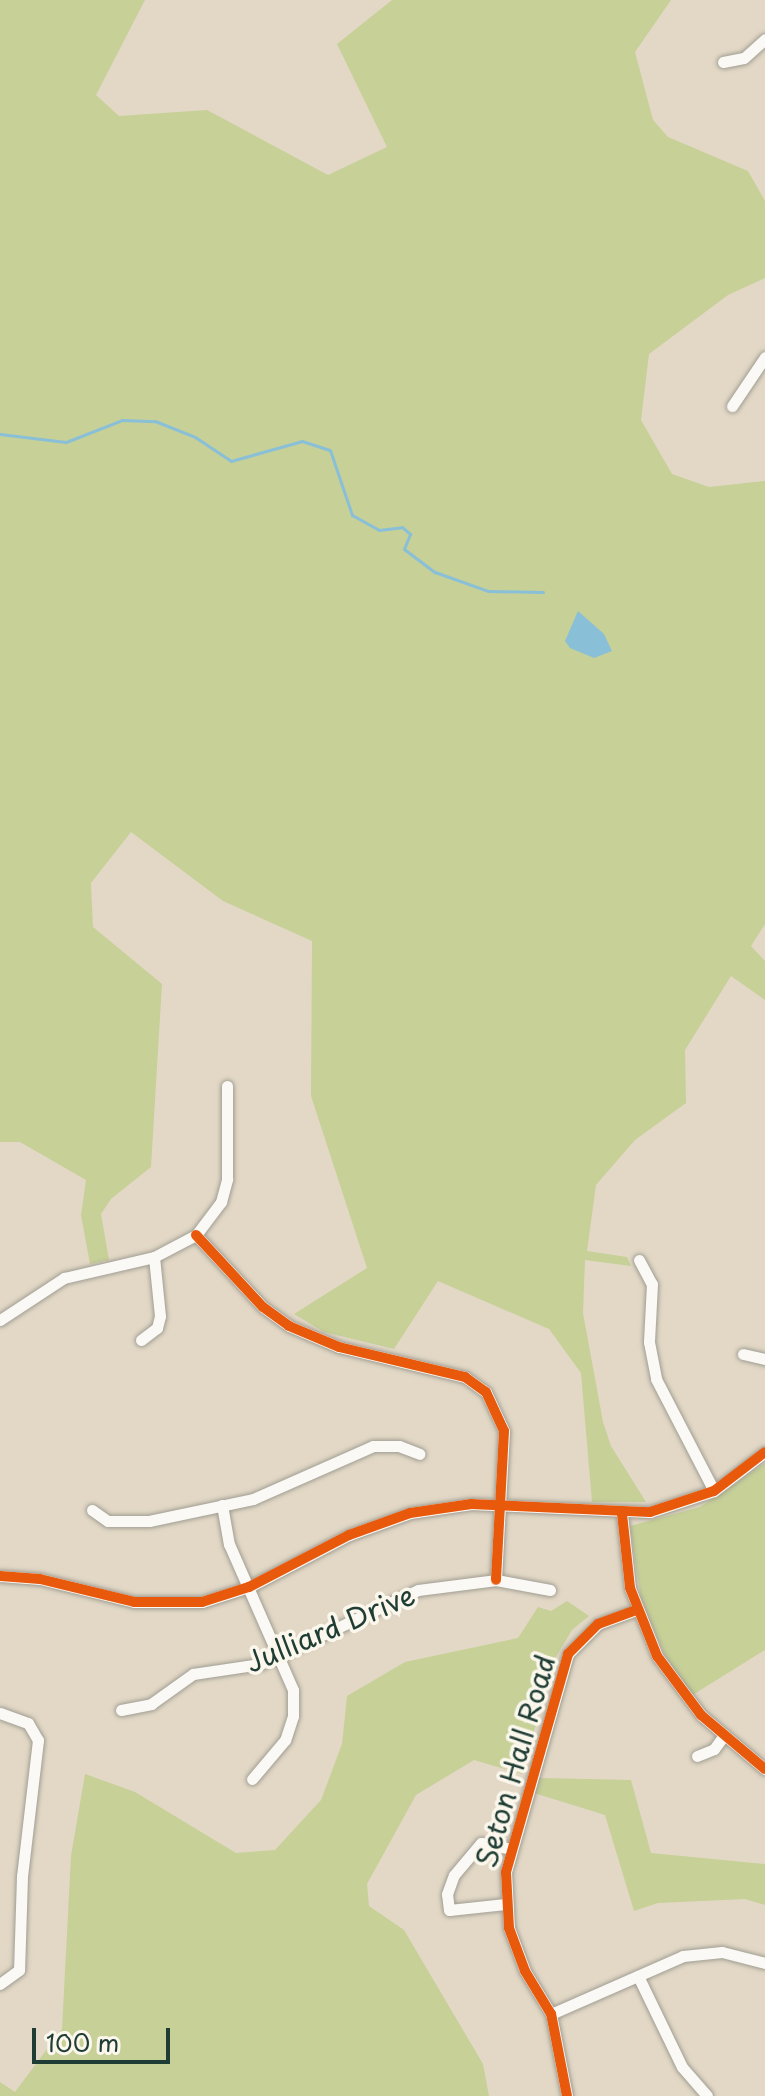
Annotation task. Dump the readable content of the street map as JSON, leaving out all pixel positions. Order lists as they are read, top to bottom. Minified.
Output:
{"streets":{"street":["Julliard Drive","Seton Hall Road"]},"scale_bar":"100 m"}
